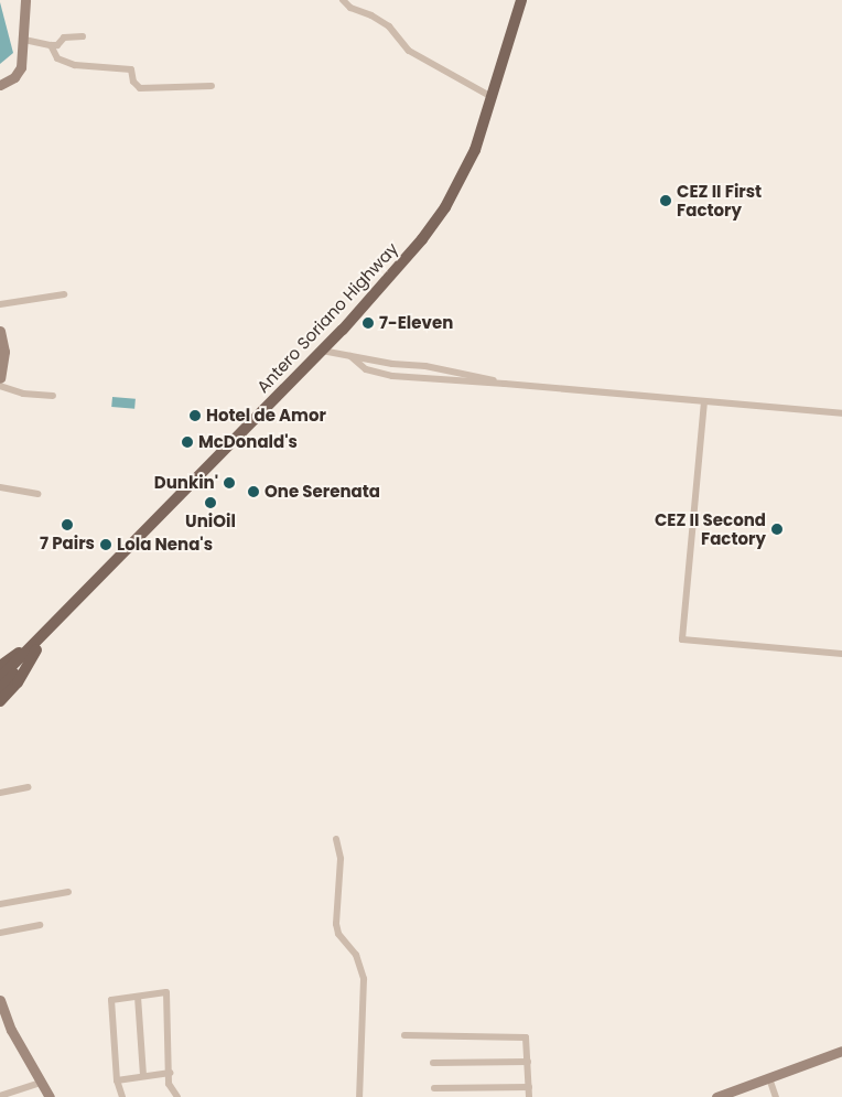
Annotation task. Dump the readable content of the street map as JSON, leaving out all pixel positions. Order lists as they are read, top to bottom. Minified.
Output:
{"streets":{"main road":["Antero Soriano Highway"]},"places":["CEZ II First Factory","7-Eleven","Hotel de Amor","McDonald's","Dunkin'","One Serenata","UniOil","7 Pairs","CEZ II Second Factory","Lola Nena's"]}
